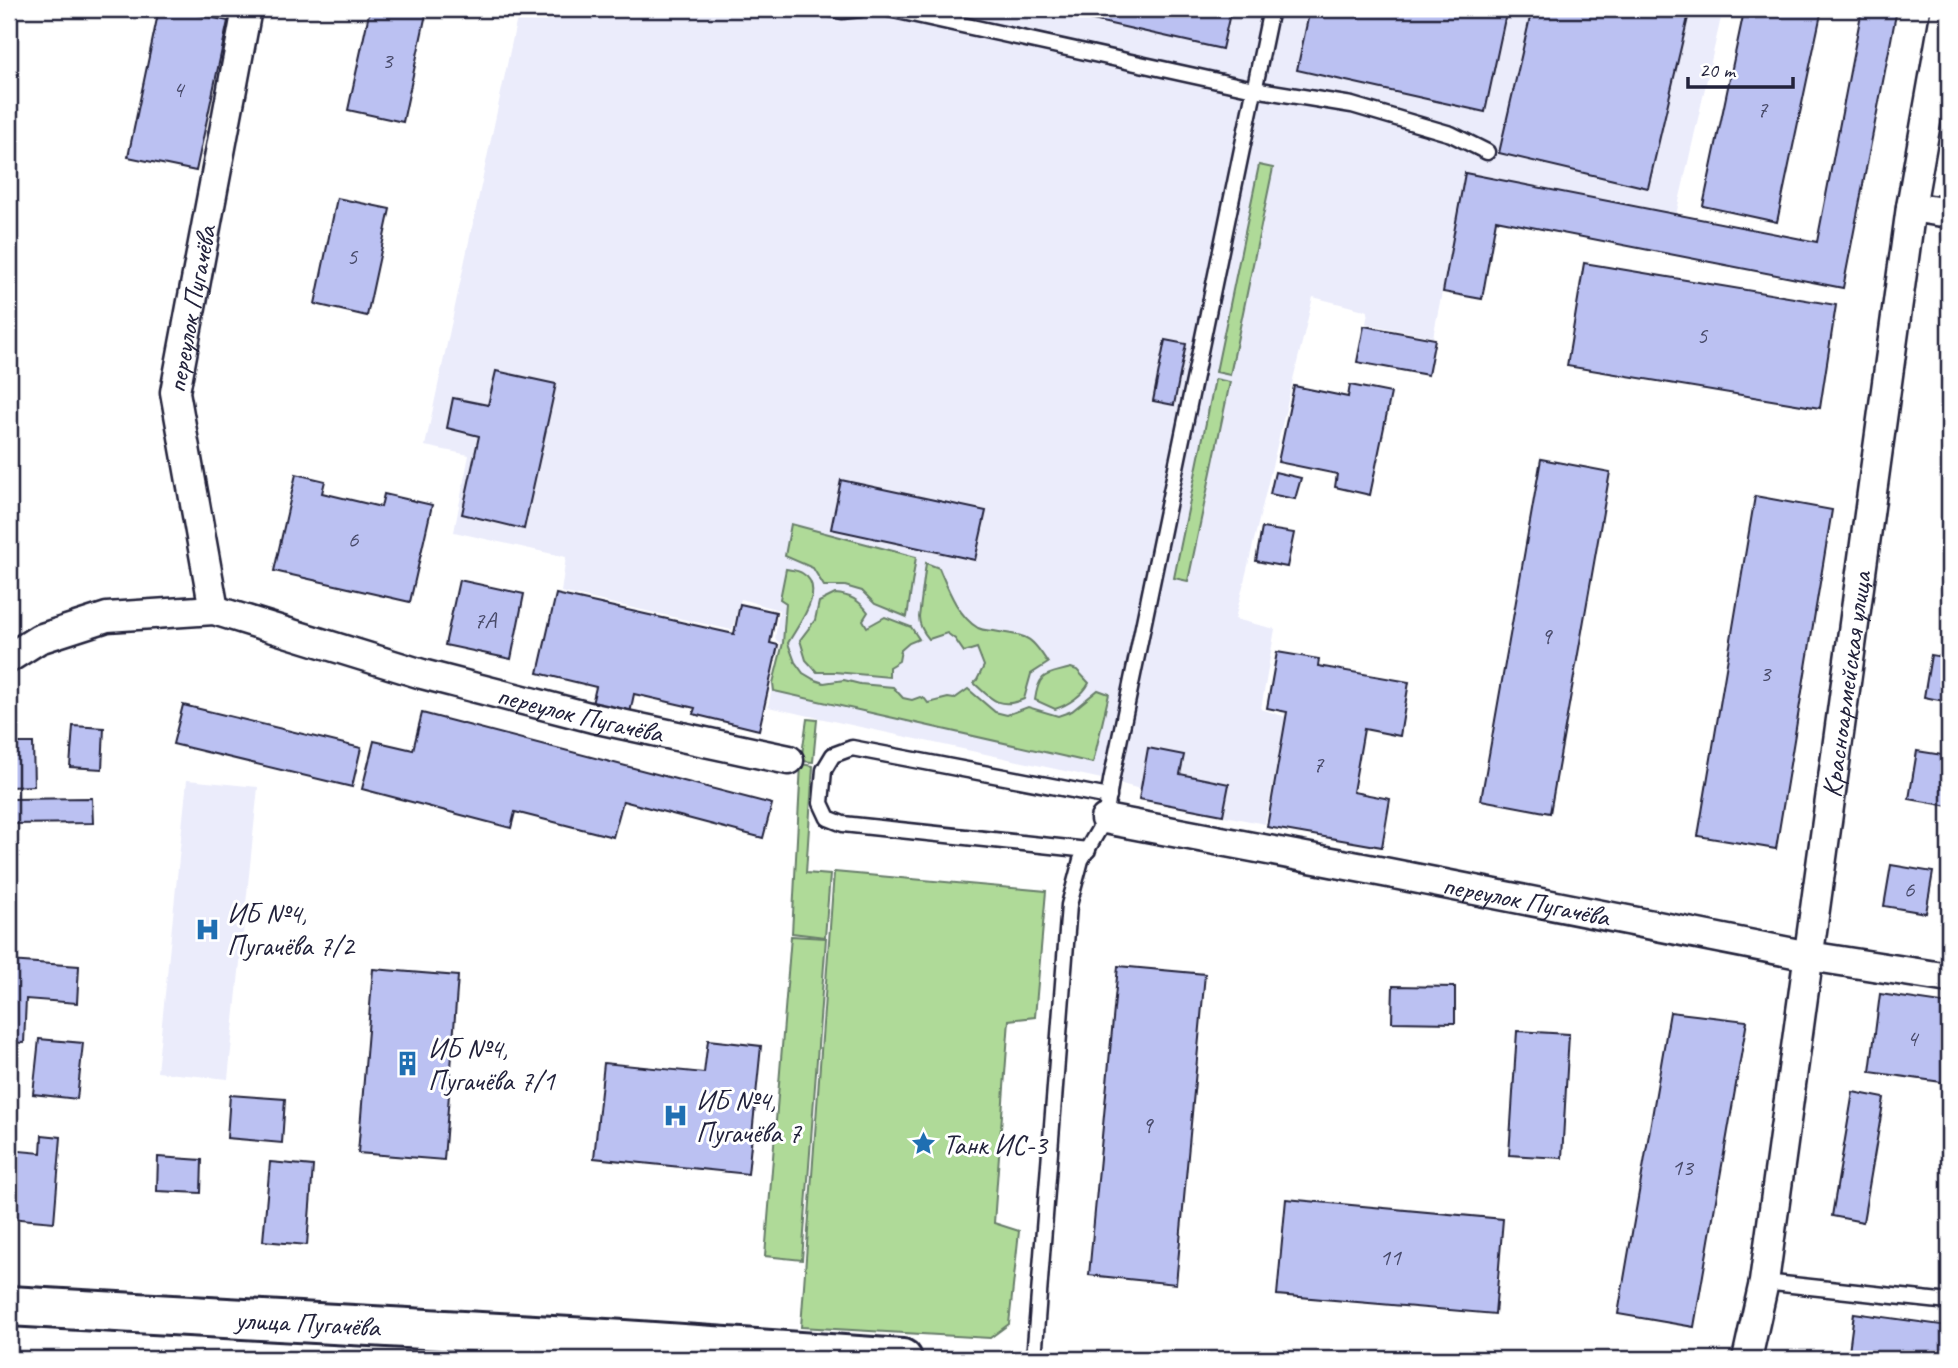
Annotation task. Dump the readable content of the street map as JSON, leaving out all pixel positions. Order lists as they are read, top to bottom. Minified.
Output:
{"streets":{"main road":["улица Пугачёва"],"street":["переулок Пугачёва","Красноармейская улица"]},"crossings":[["переулок Пугачёва","Красноармейская улица"]],"places":{"hospital":["ИБ №4, Пугачёва 7/2","ИБ №4, Пугачёва 7"],"building":["ИБ №4, Пугачёва 7/1"],"place":["Танк ИС-3"]},"house_numbers":["3","4","7","5","5","6","7А","9","3","7","6","4","9","13","11"],"scale_bar":"20 m"}
